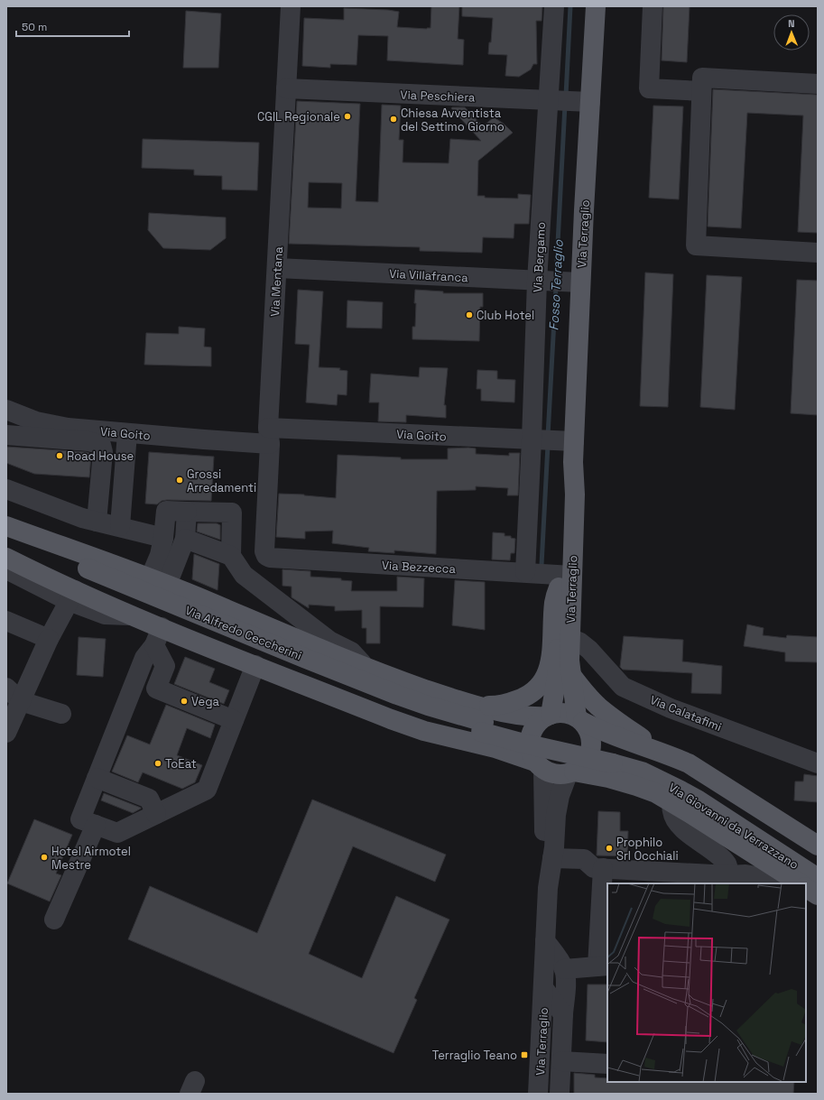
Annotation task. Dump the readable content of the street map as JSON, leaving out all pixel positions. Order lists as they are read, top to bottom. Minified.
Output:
{"streets":{"main road":["Via Terraglio","Via Alfredo Ceccherini","Via Giovanni da Verrazzano"],"street":["Via Peschiera","Via Bergamo","Via Villafranca","Via Mentana","Via Goito","Via Bezzecca","Via Calatafimi"]},"crossings":[["Via Peschiera","Via Terraglio"],["Via Peschiera","Via Bergamo"],["Via Peschiera","Via Mentana"],["Via Terraglio","Via Bergamo"],["Via Terraglio","Via Villafranca"],["Via Terraglio","Via Goito"],["Via Terraglio","Via Bezzecca"],["Via Terraglio","Via Calatafimi"],["Via Bergamo","Via Villafranca"],["Via Bergamo","Via Goito"],["Via Bergamo","Via Bezzecca"],["Via Villafranca","Via Mentana"],["Via Mentana","Via Goito"],["Via Mentana","Via Bezzecca"],["Via Alfredo Ceccherini","Via Giovanni da Verrazzano"]],"water":["Fosso Terraglio"],"places":{"other":["CGIL Regionale","Chiesa Avventista del Settimo Giorno","Club Hotel","Road House","Grossi Arredamenti","Vega","ToEat","Prophilo Srl Occhiali","Hotel Airmotel Mestre"],"transit":["Terraglio Teano"]},"scale_bar":"50 m","north":"top"}
